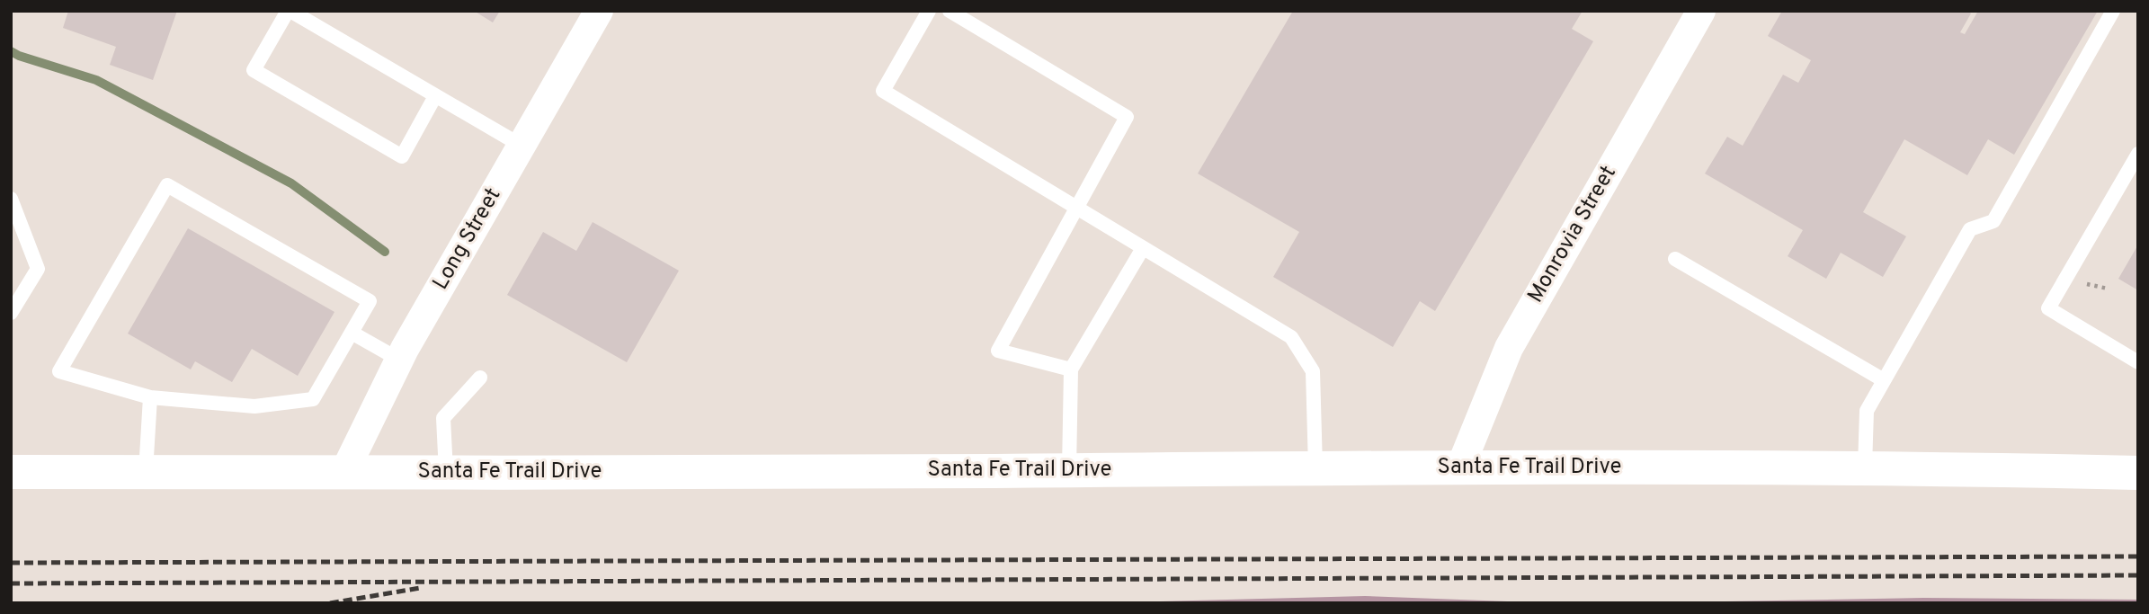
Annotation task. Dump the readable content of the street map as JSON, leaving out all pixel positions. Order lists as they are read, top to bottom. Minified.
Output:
{"streets":{"main road":["Santa Fe Trail Drive"],"street":["Monrovia Street","Long Street"]},"crossings":[["Monrovia Street","Santa Fe Trail Drive"],["Long Street","Santa Fe Trail Drive"]]}
